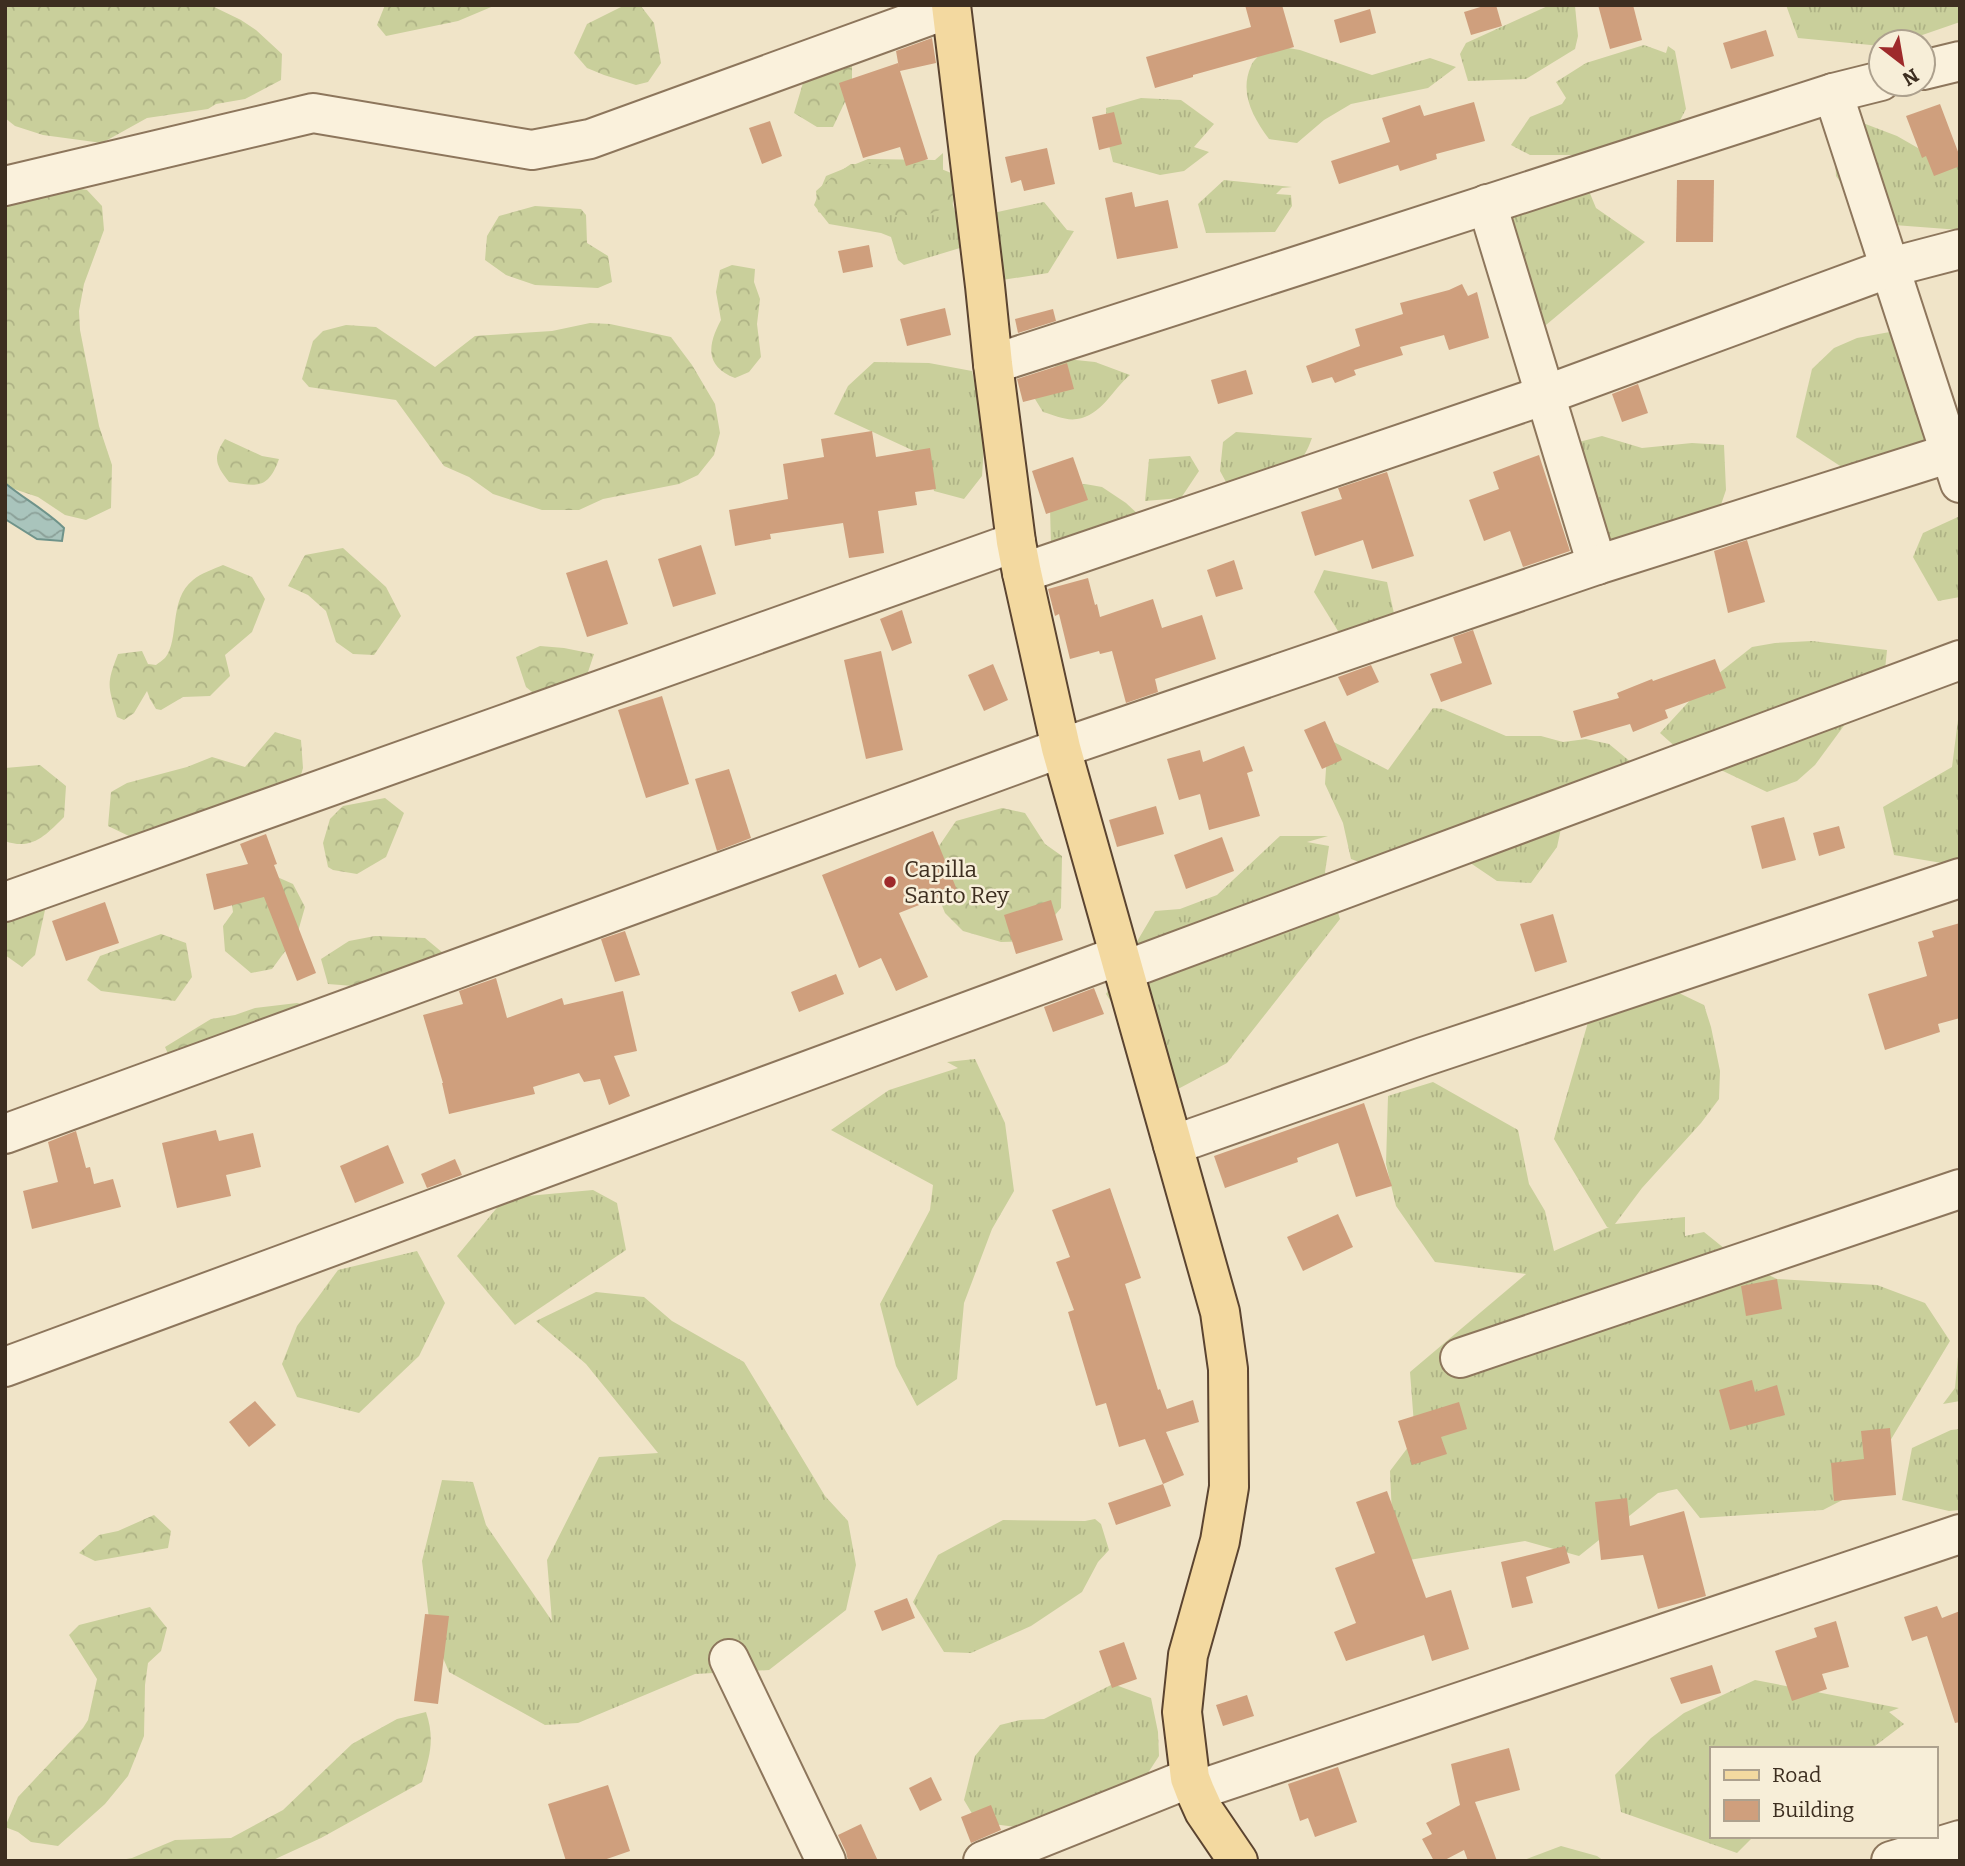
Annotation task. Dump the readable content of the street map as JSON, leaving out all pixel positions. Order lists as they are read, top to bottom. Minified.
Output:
{"places":["Capilla Santo Rey"],"legend":["Road","Building"],"north":"bottom right"}
